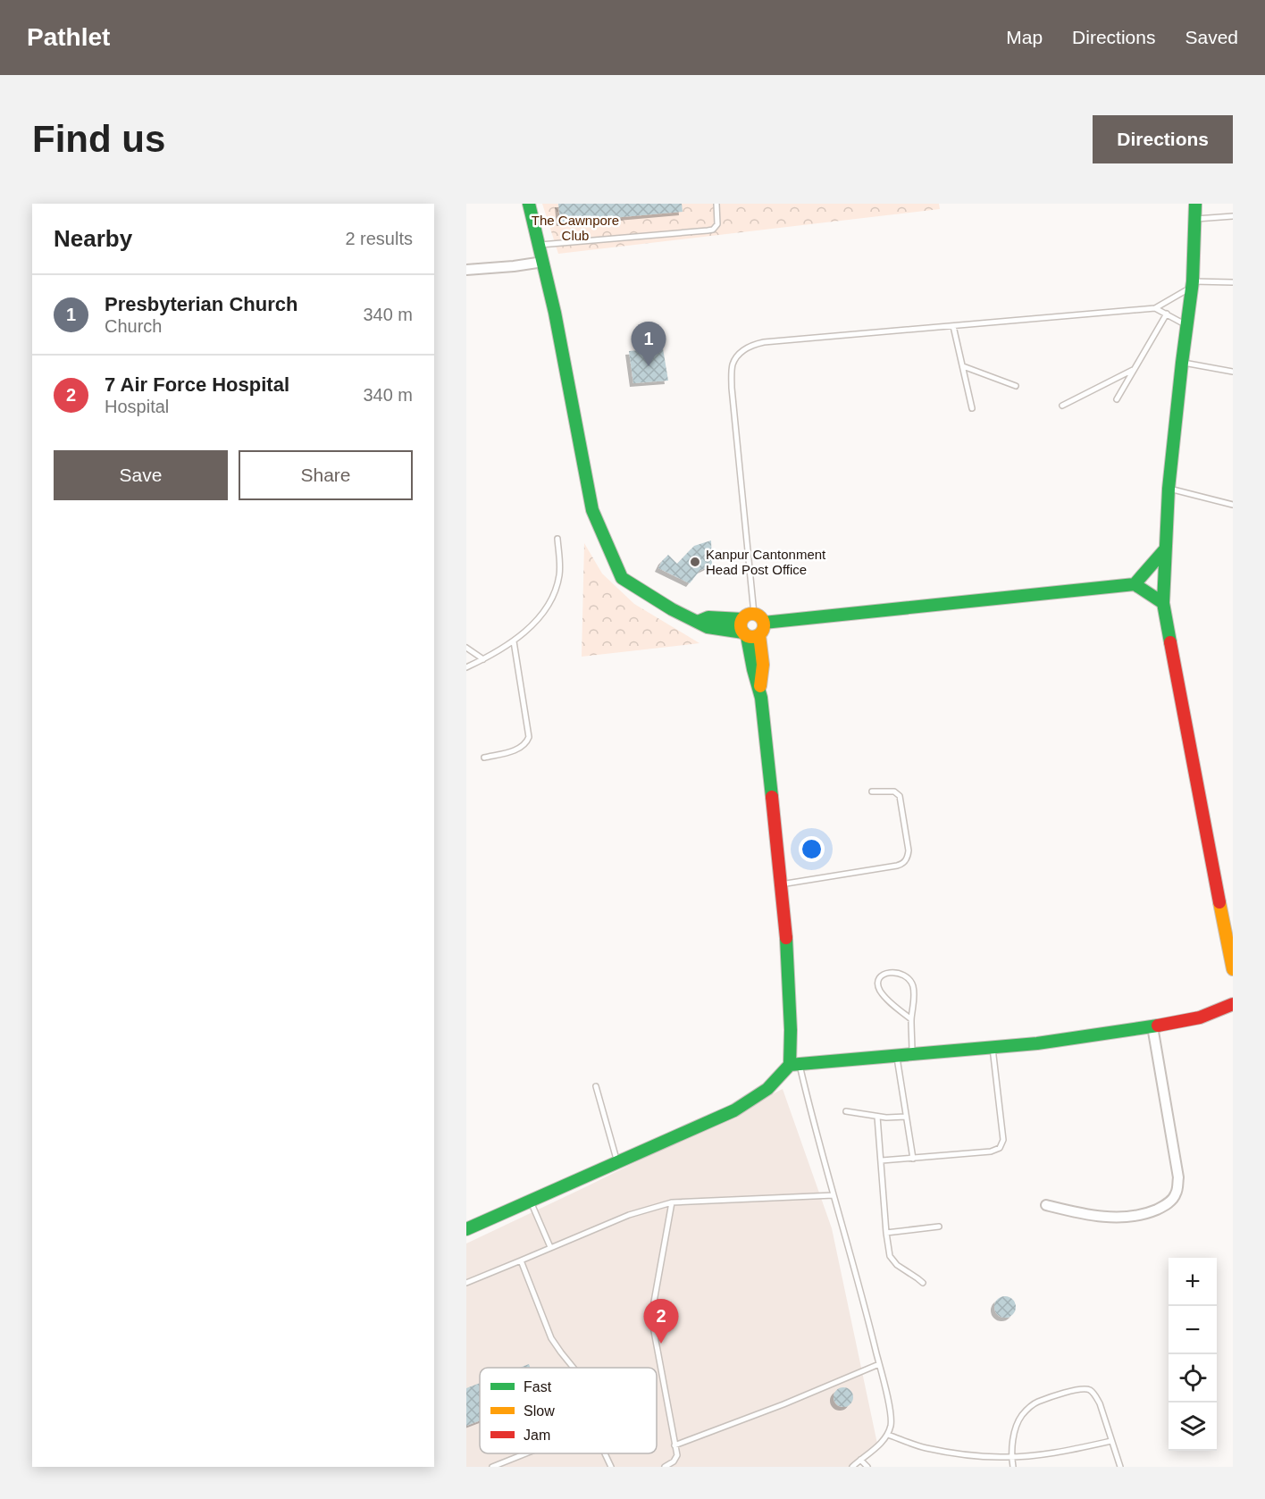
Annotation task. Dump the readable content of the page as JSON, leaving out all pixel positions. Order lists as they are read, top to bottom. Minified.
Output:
{"parks":["The Cawnpore Club"],"places":["Kanpur Cantonment Head Post Office"],"legend":["Fast","Slow","Jam"],"page":{"header":"Pathlet","nav":["Map","Directions","Saved"],"buttons":["Directions",["Save","Share"]],"title":"Find us","heading":["Nearby","2 results"],"list":[{"mark":"1","name":"Presbyterian Church","note":"Church","value":"340 m"},{"mark":"2","name":"7 Air Force Hospital","note":"Hospital","value":"340 m"}],"pins":["1","2"],"map_buttons":["+","−"]}}
